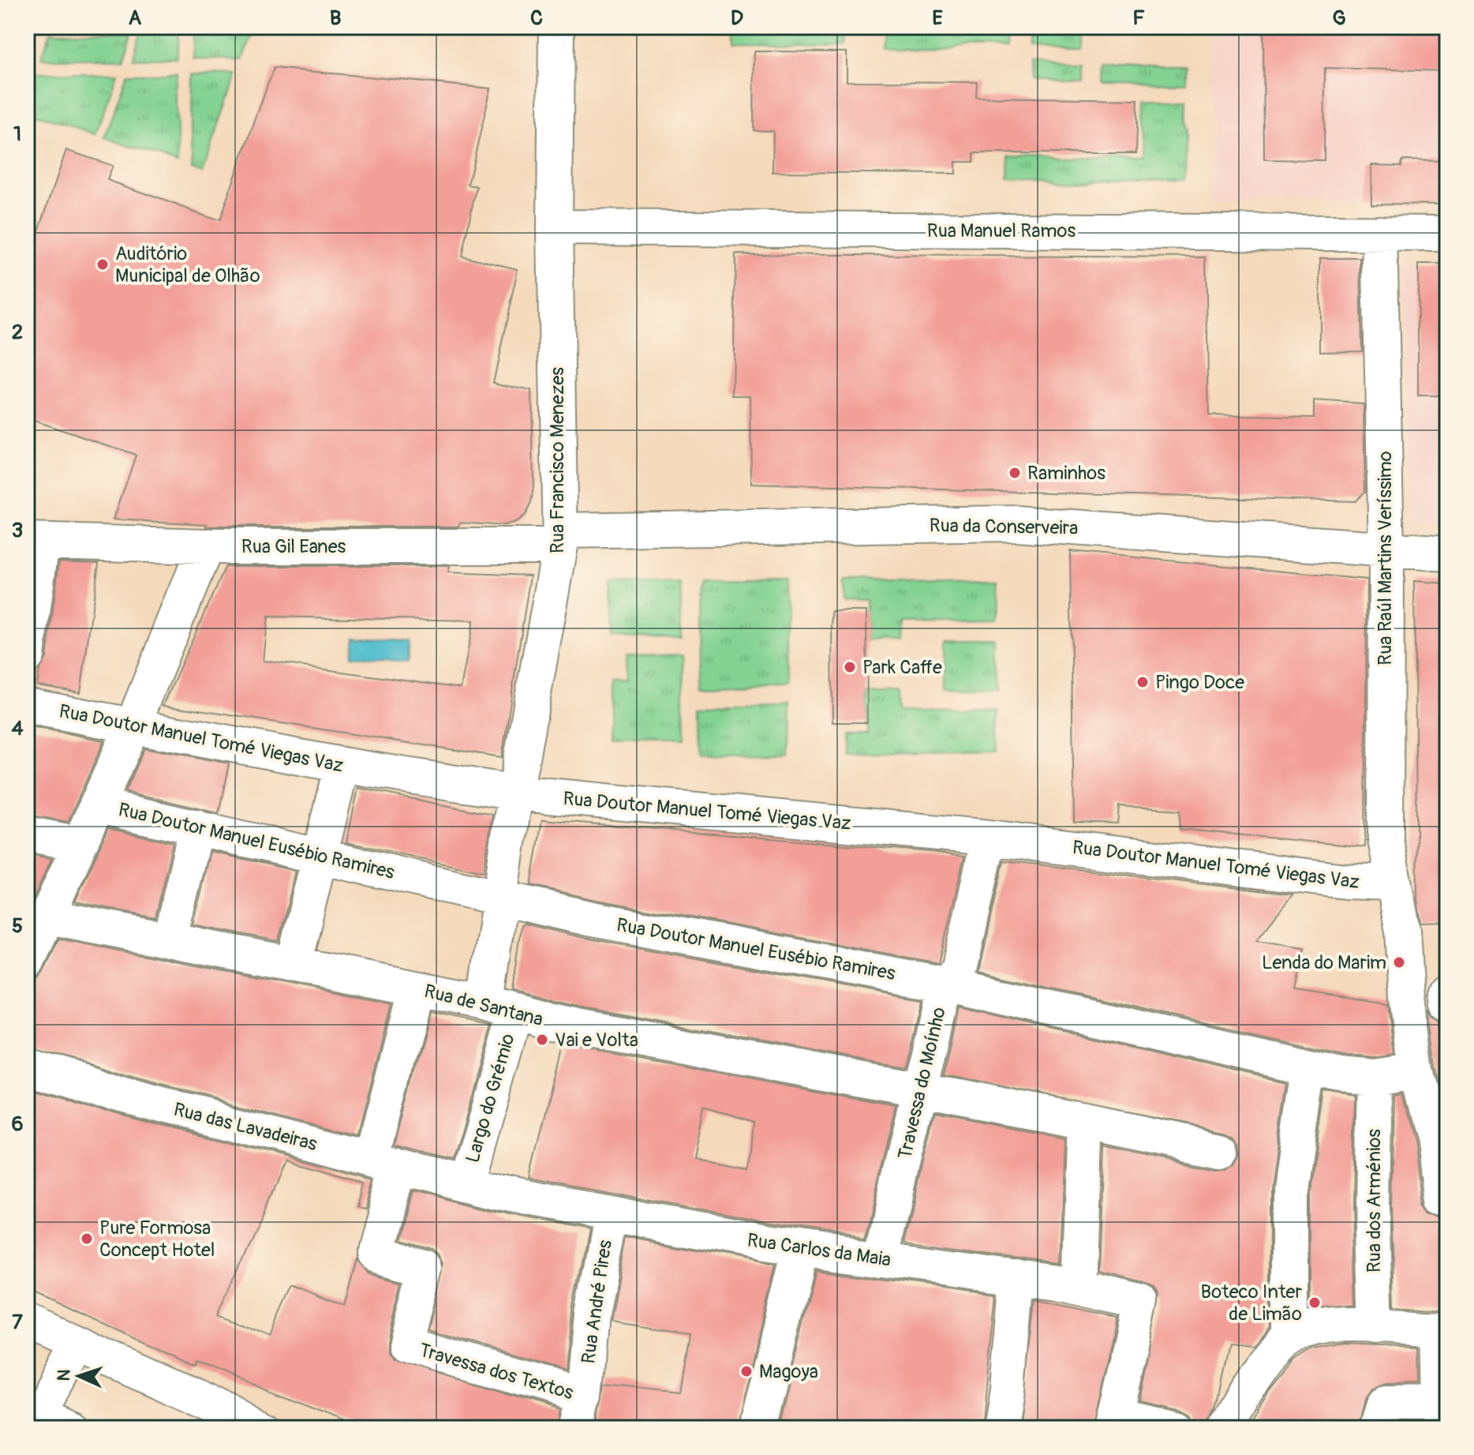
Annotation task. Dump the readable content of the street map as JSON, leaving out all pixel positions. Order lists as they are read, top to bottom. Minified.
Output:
{"streets":{"street":["Rua Manuel Ramos","Rua Francisco Menezes","Rua da Conserveira","Rua Gil Eanes","Rua Raúl Martins Veríssimo","Rua Doutor Manuel Tomé Viegas Vaz","Rua Doutor Manuel Eusébio Ramires","Rua de Santana","Travessa do Moínho","Largo do Grémio","Rua das Lavadeiras","Rua dos Arménios","Rua Carlos da Maia","Rua André Pires","Travessa dos Textos"]},"crossings":[["Rua Manuel Ramos","Rua Francisco Menezes"],["Rua Manuel Ramos","Rua Raúl Martins Veríssimo"],["Rua Francisco Menezes","Rua da Conserveira"],["Rua Francisco Menezes","Rua Gil Eanes"],["Rua Francisco Menezes","Rua Doutor Manuel Tomé Viegas Vaz"],["Rua Francisco Menezes","Rua Doutor Manuel Eusébio Ramires"],["Rua Francisco Menezes","Rua de Santana"],["Rua Francisco Menezes","Largo do Grémio"],["Rua da Conserveira","Rua Gil Eanes"],["Rua da Conserveira","Rua Raúl Martins Veríssimo"],["Rua Raúl Martins Veríssimo","Rua Doutor Manuel Tomé Viegas Vaz"],["Rua Raúl Martins Veríssimo","Rua Doutor Manuel Eusébio Ramires"],["Rua Doutor Manuel Tomé Viegas Vaz","Travessa do Moínho"],["Rua Doutor Manuel Eusébio Ramires","Travessa do Moínho"],["Rua Doutor Manuel Eusébio Ramires","Rua dos Arménios"],["Rua de Santana","Travessa do Moínho"],["Rua de Santana","Largo do Grémio"],["Travessa do Moínho","Rua Carlos da Maia"],["Largo do Grémio","Rua das Lavadeiras"],["Rua das Lavadeiras","Rua Carlos da Maia"],["Rua das Lavadeiras","Travessa dos Textos"],["Rua Carlos da Maia","Rua André Pires"],["Rua André Pires","Travessa dos Textos"]],"places":["Auditório Municipal de Olhão","Raminhos","Park Caffe","Pingo Doce","Lenda do Marim","Vai e Volta","Pure Formosa Concept Hotel","Boteco Inter de Limão","Magoya"],"north":"left","grid":{"columns":["A","B","C","D","E","F","G"],"rows":["1","2","3","4","5","6","7"]}}
